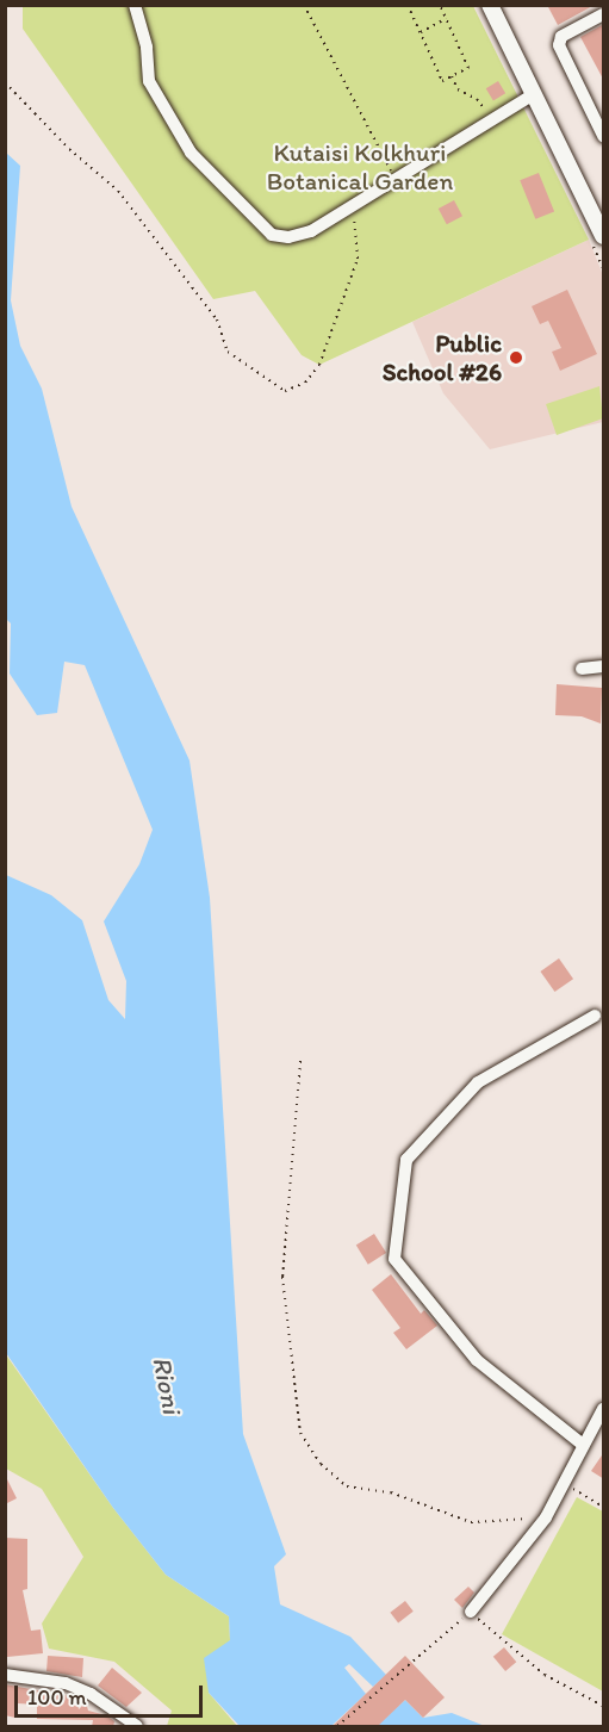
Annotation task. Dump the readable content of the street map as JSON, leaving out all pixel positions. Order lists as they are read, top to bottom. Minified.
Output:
{"water":["Rioni"],"parks":["Kutaisi Kolkhuri Botanical Garden"],"places":["Public School #26"],"scale_bar":"100 m"}
